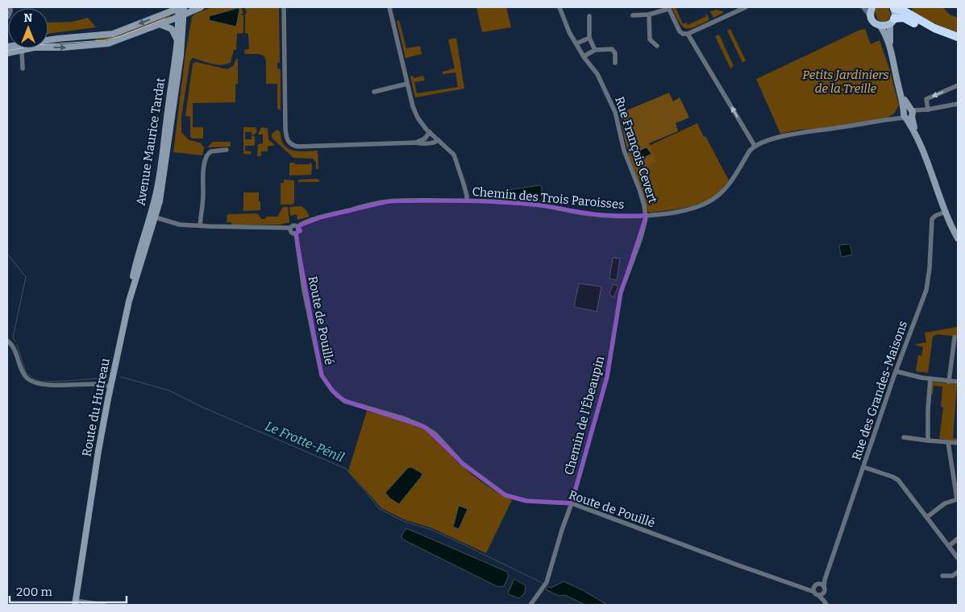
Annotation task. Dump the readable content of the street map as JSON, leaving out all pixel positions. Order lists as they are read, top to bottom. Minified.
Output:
{"streets":{"street":["Avenue Maurice Tardat","Rue François Cevert","Chemin des Trois Paroisses","Route de Pouillé","Rue des Grandes-Maisons","Route du Hutreau","Chemin de l'Ébeaupin"]},"crossings":[["Avenue Maurice Tardat","Route du Hutreau"],["Rue François Cevert","Chemin des Trois Paroisses"],["Rue François Cevert","Chemin de l'Ébeaupin"],["Chemin des Trois Paroisses","Route de Pouillé"],["Chemin des Trois Paroisses","Chemin de l'Ébeaupin"],["Route de Pouillé","Chemin de l'Ébeaupin"]],"water":["Le Frotte-Pénil"],"parks":["Petits Jardiniers de la Treille"],"scale_bar":"200 m","north":"top"}
